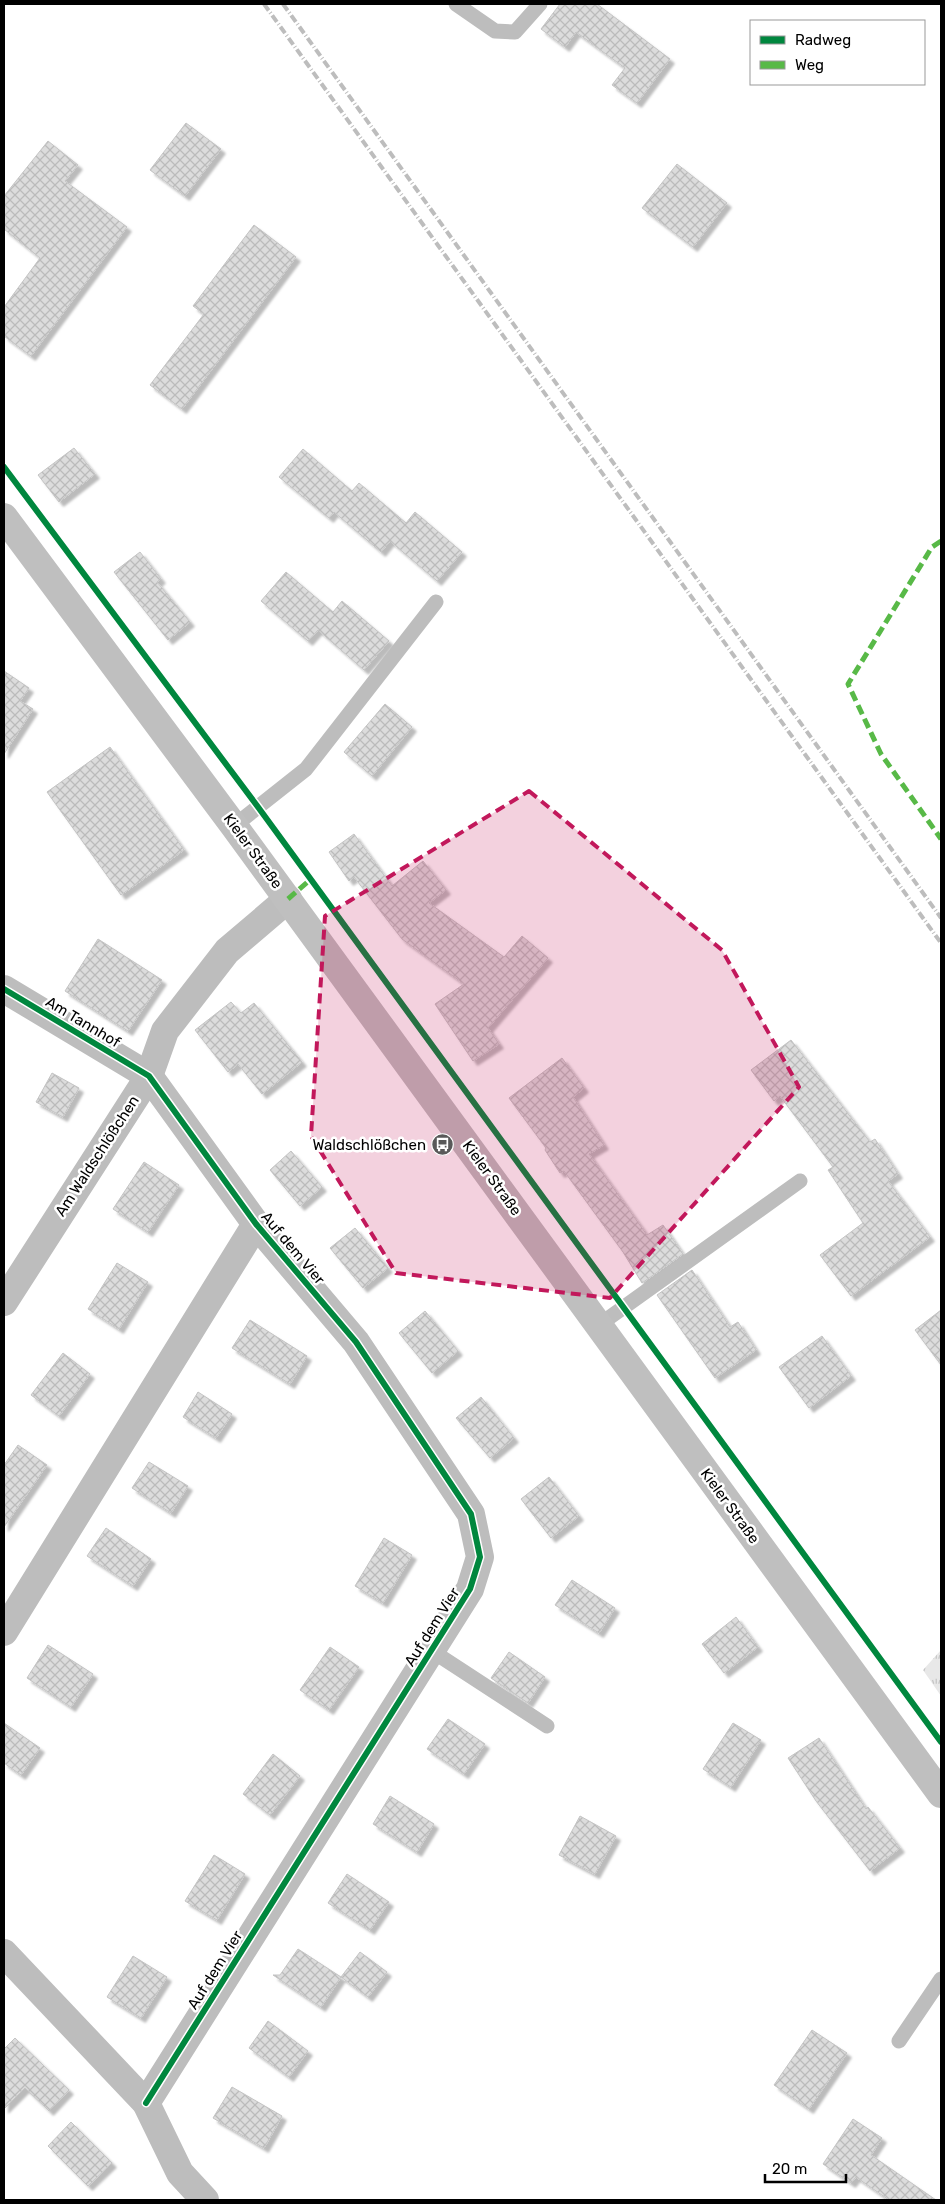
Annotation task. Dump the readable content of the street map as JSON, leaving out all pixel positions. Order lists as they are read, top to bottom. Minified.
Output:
{"streets":{"main road":["Kieler Straße"],"street":["Am Tannhof","Am Waldschlößchen","Auf dem Vier"]},"crossings":[["Kieler Straße","Am Waldschlößchen"],["Am Tannhof","Am Waldschlößchen"],["Am Tannhof","Auf dem Vier"],["Am Waldschlößchen","Auf dem Vier"]],"places":{"bus stop":["Waldschlößchen"]},"legend":["Radweg","Weg"],"scale_bar":"20 m"}
